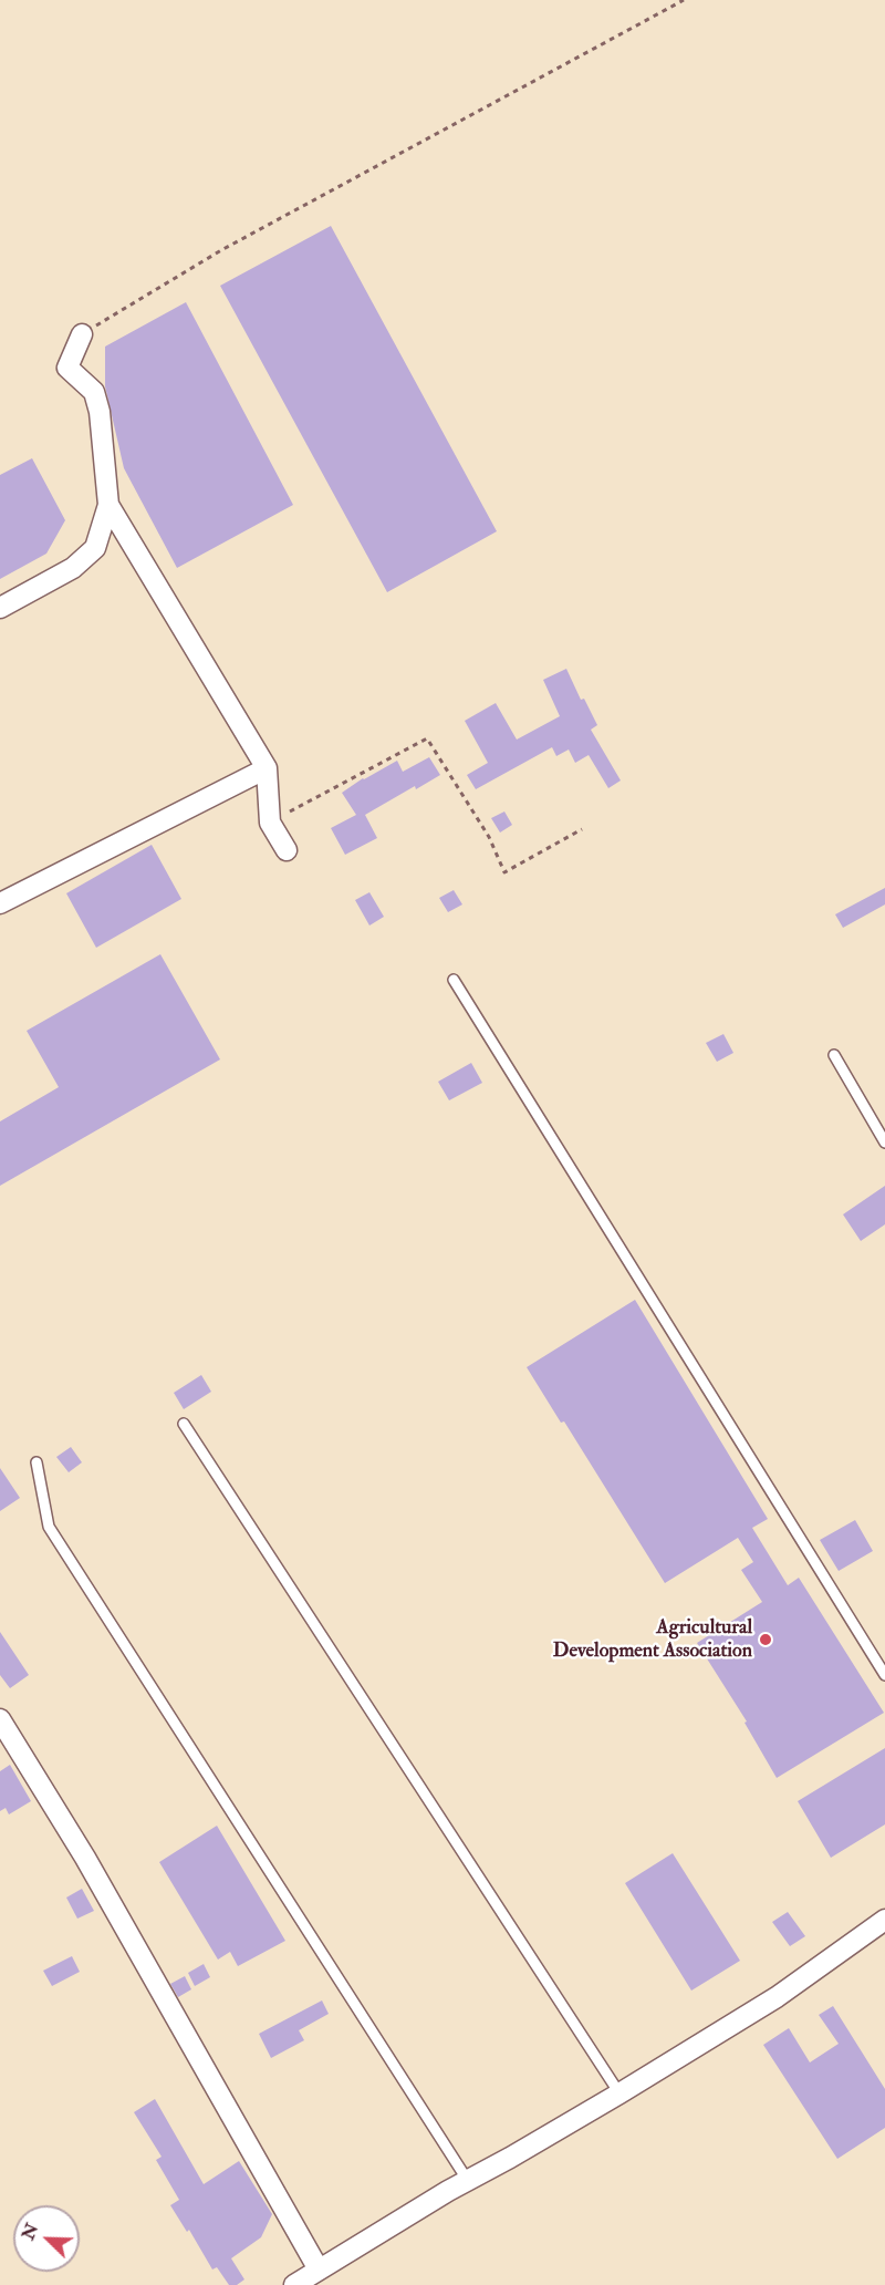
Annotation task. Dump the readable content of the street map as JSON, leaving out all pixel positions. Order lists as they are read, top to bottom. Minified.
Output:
{"places":["Agricultural Development Association"],"north":"top left"}
